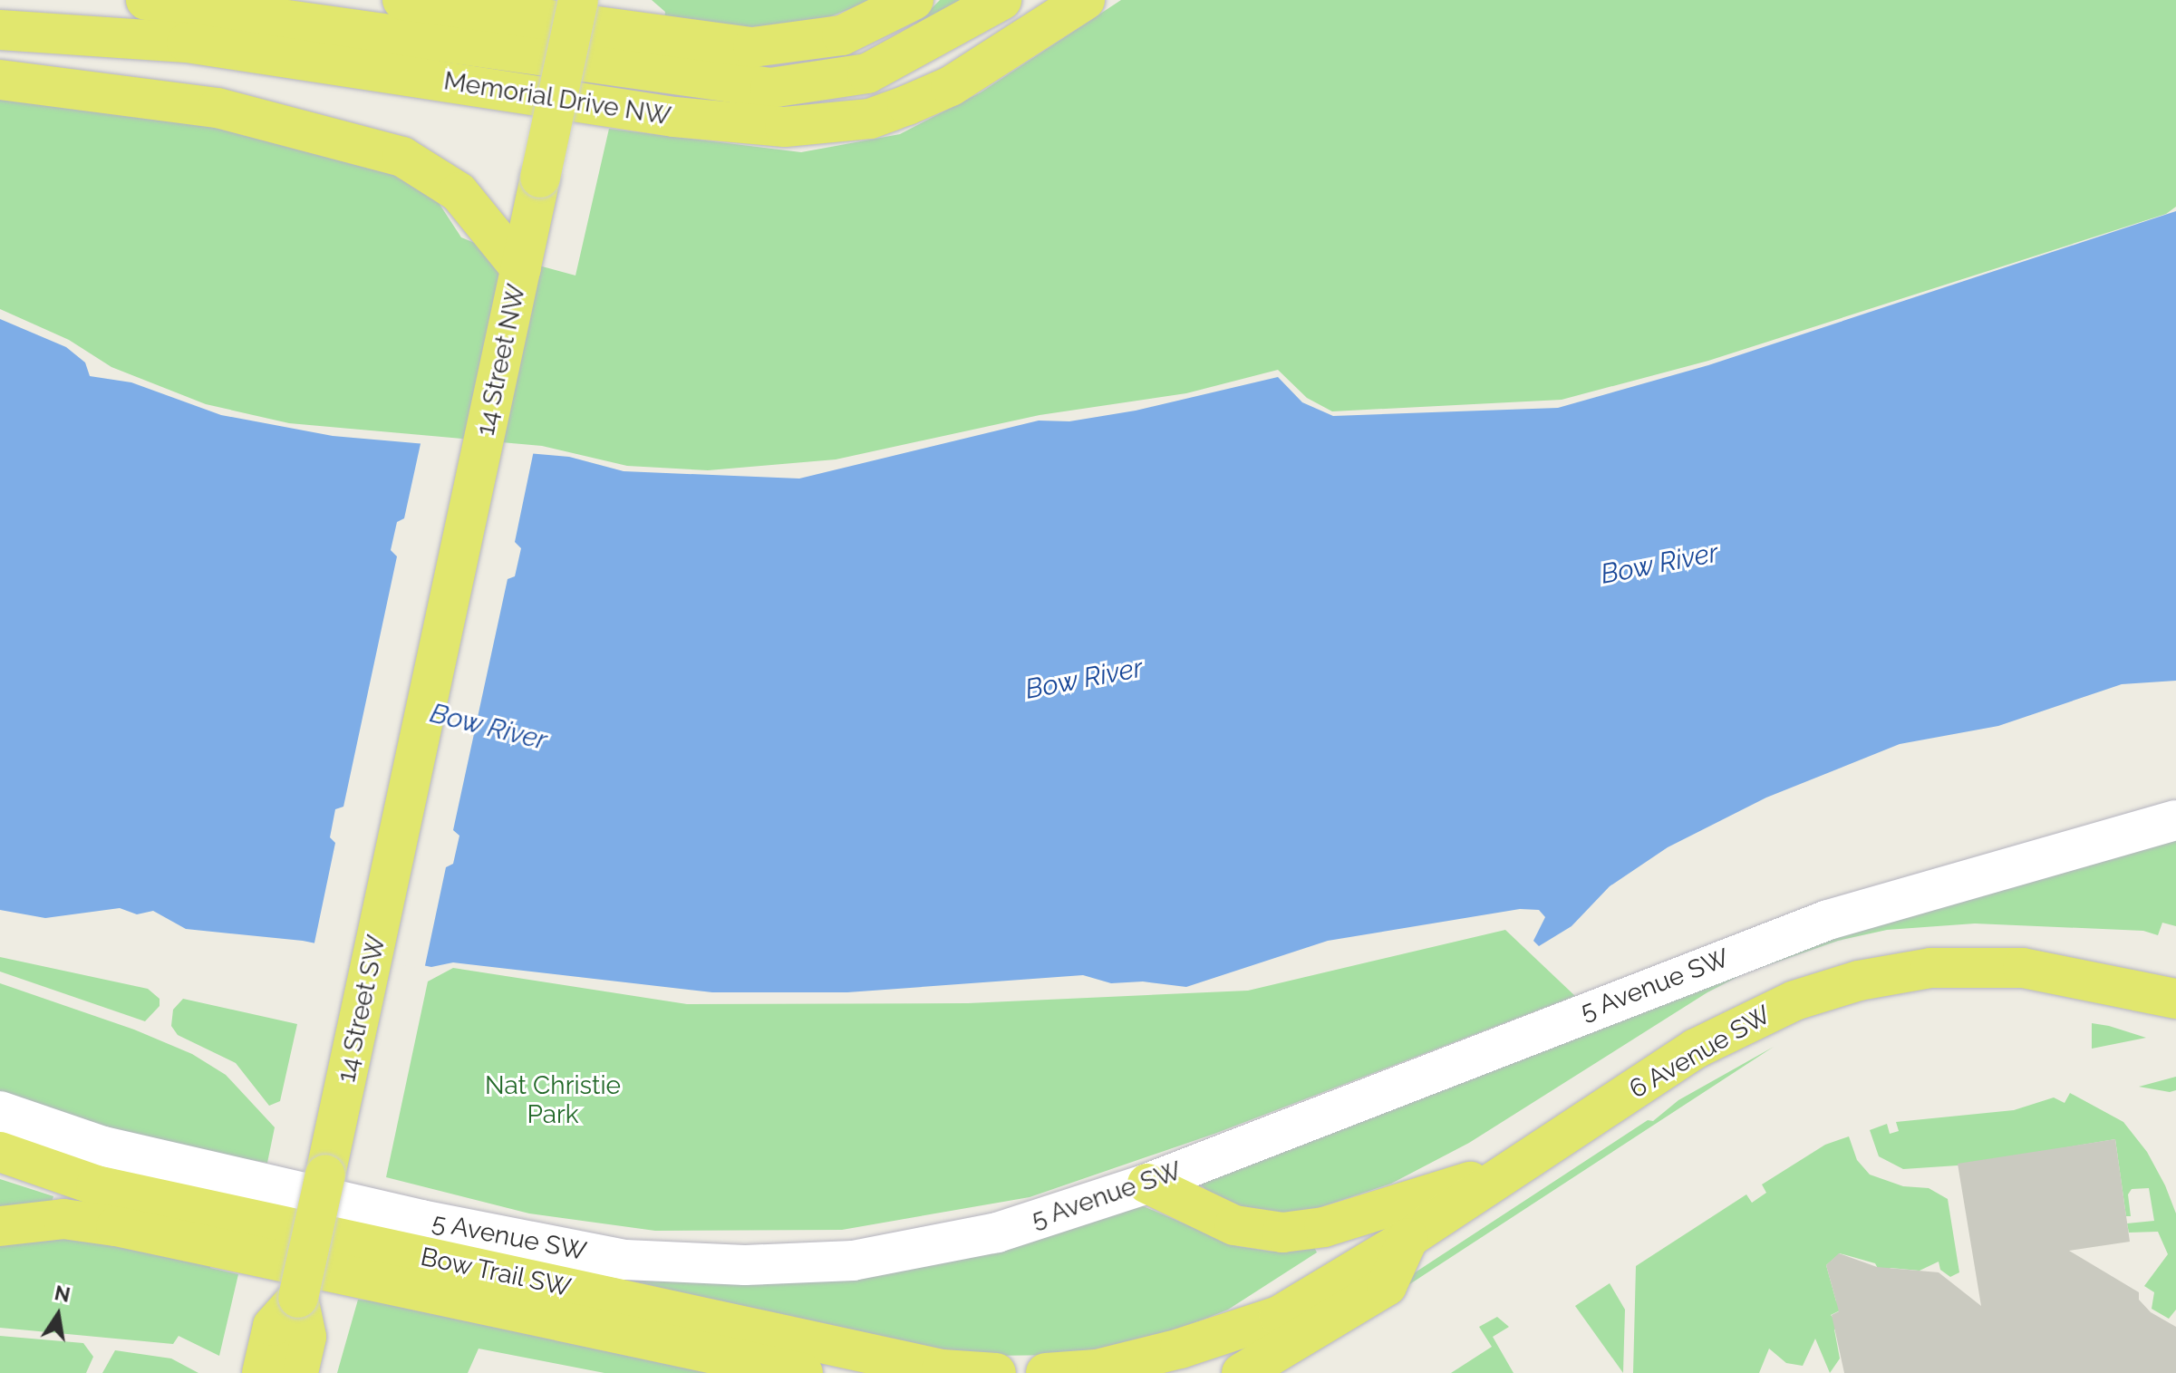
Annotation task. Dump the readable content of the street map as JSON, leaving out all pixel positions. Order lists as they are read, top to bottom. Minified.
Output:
{"streets":{"main road":["Memorial Drive NW","14 Street NW","14 Street SW","6 Avenue SW","Bow Trail SW"],"street":["5 Avenue SW"]},"crossings":[["14 Street NW","14 Street SW"]],"water":["Bow River"],"parks":["Nat Christie Park"],"north":"top"}
